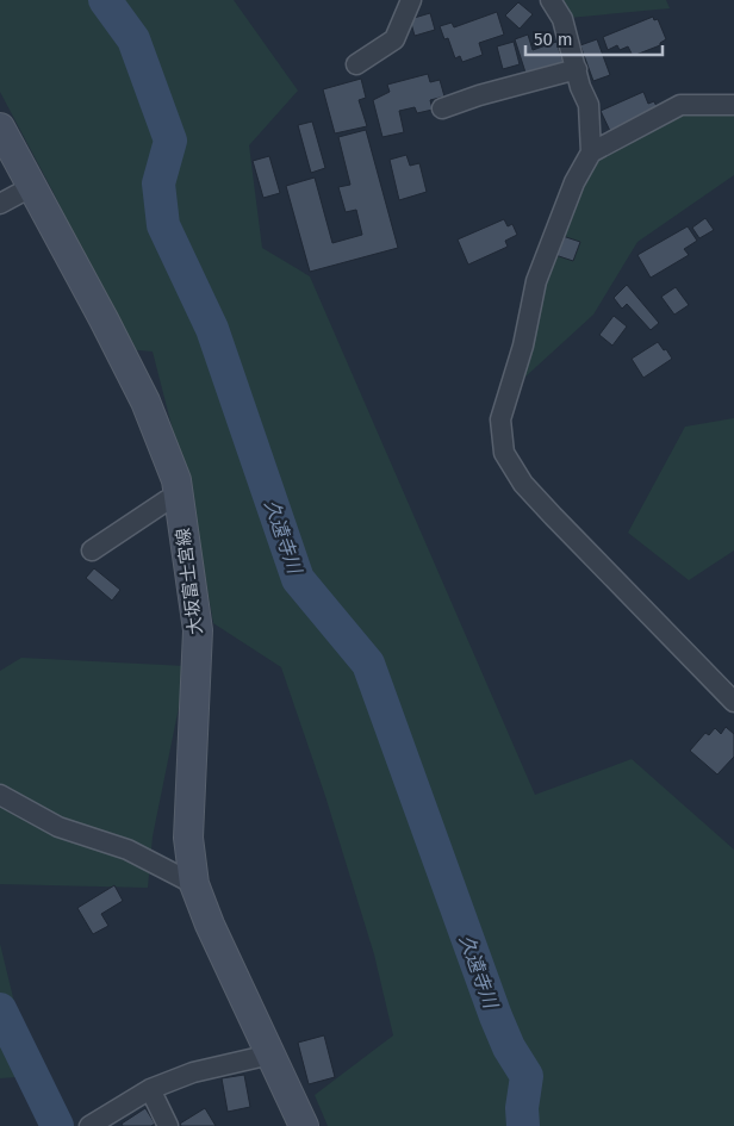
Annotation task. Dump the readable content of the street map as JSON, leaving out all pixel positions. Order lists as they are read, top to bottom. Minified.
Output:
{"streets":{"main road":["大坂富士宮線"]},"water":["久遠寺川"],"scale_bar":"50 m"}
